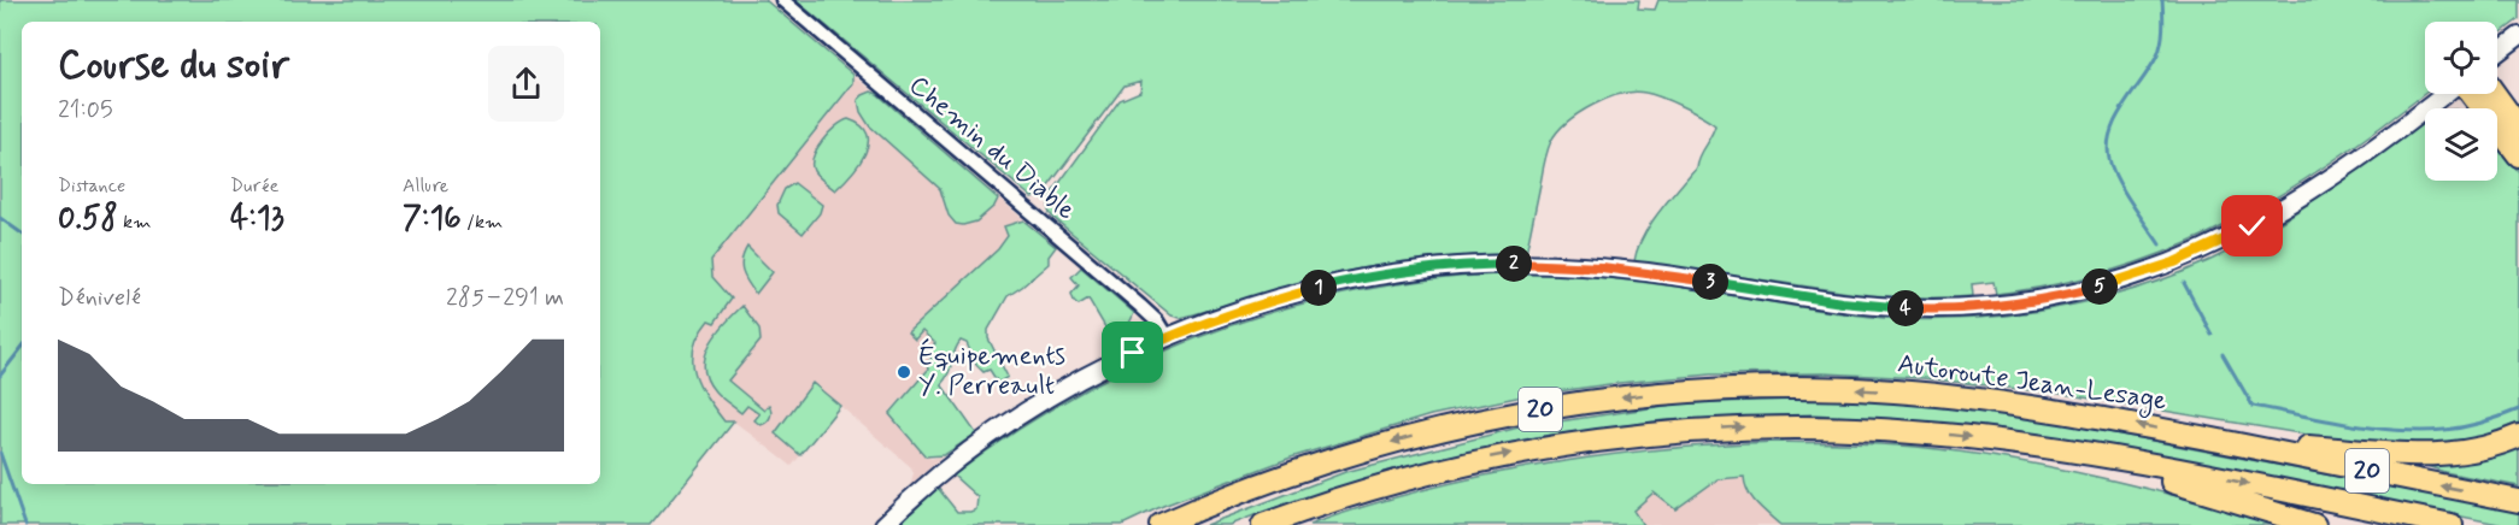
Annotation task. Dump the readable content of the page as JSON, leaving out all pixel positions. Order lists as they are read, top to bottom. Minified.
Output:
{"streets":{"highway":["Autoroute Jean-Lesage","20"],"street":["Chemin du Diable"]},"places":["Équipements Y. Perreault"],"page":{"heading":["Course du soir","21:05"],"stats":[["Distance","0.58 km"],["Durée","4:13"],["Allure","7:16 /km"]],"pins":["2","3","5","1","4"],"chart":["Dénivelé","285–291 m"]}}
